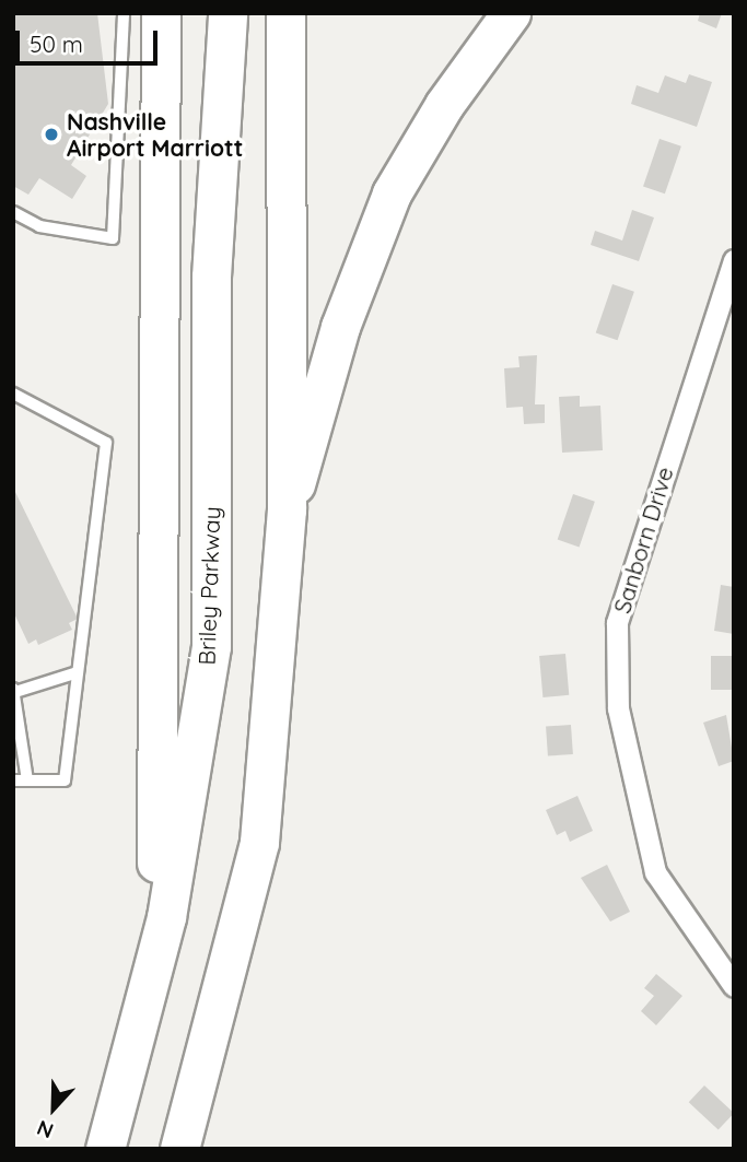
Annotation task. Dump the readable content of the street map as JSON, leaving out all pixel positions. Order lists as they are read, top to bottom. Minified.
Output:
{"streets":{"highway":["Briley Parkway"],"street":["Sanborn Drive"]},"places":["Nashville Airport Marriott"],"scale_bar":"50 m","north":"bottom"}
